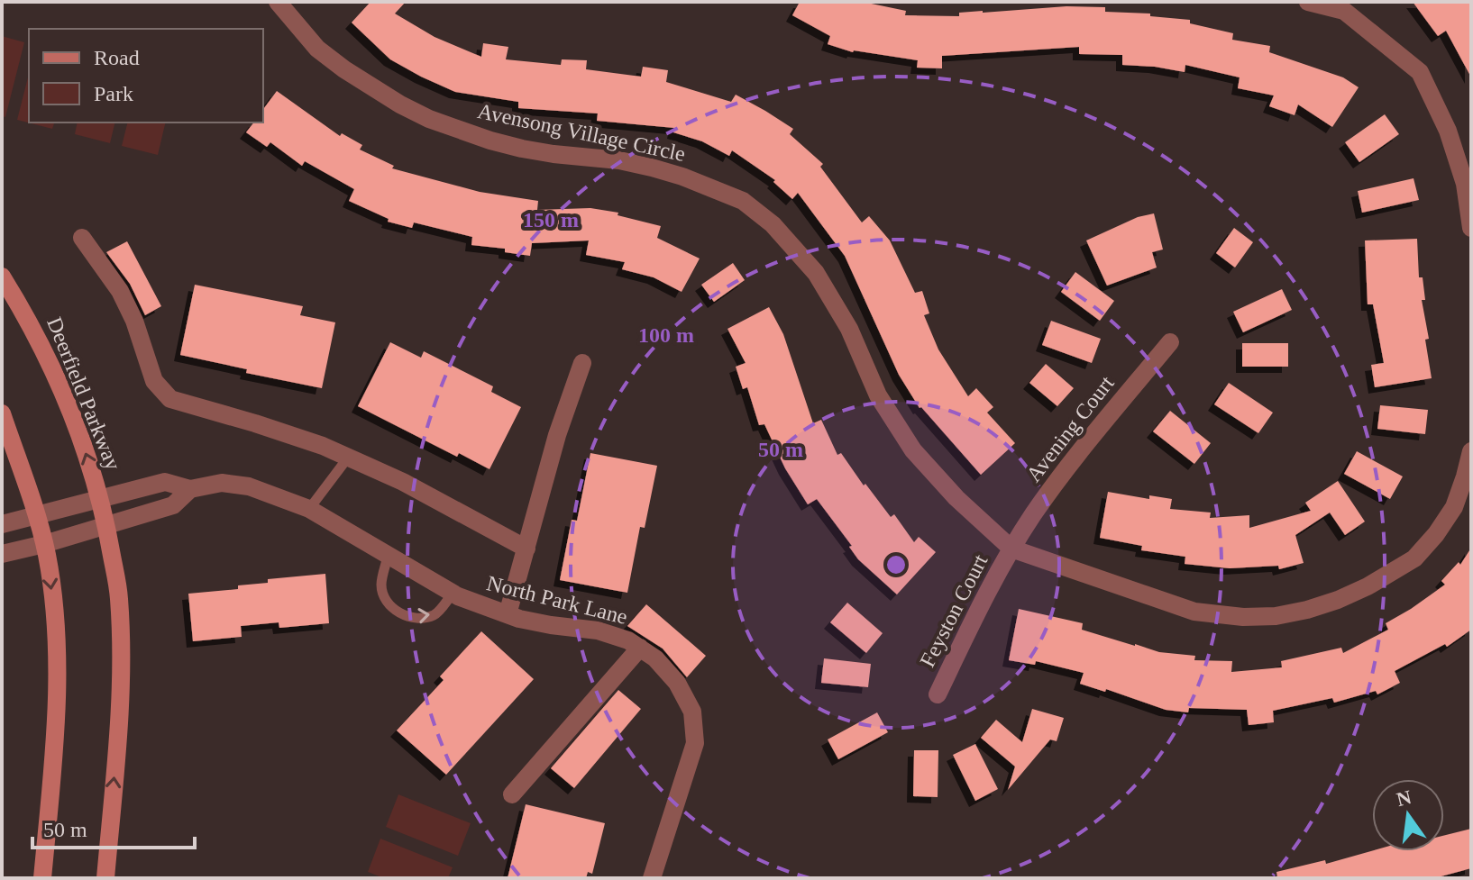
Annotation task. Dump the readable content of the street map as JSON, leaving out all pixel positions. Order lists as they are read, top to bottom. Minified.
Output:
{"streets":{"main road":["Deerfield Parkway"],"street":["Avensong Village Circle","Avening Court","North Park Lane","Feyston Court"]},"crossings":[["Avensong Village Circle","Avening Court"],["Avensong Village Circle","Feyston Court"],["Deerfield Parkway","North Park Lane"],["Avening Court","Feyston Court"]],"legend":["Road","Park"],"scale_bar":"50 m","north":"top","rings":["150 m","100 m","50 m"]}
